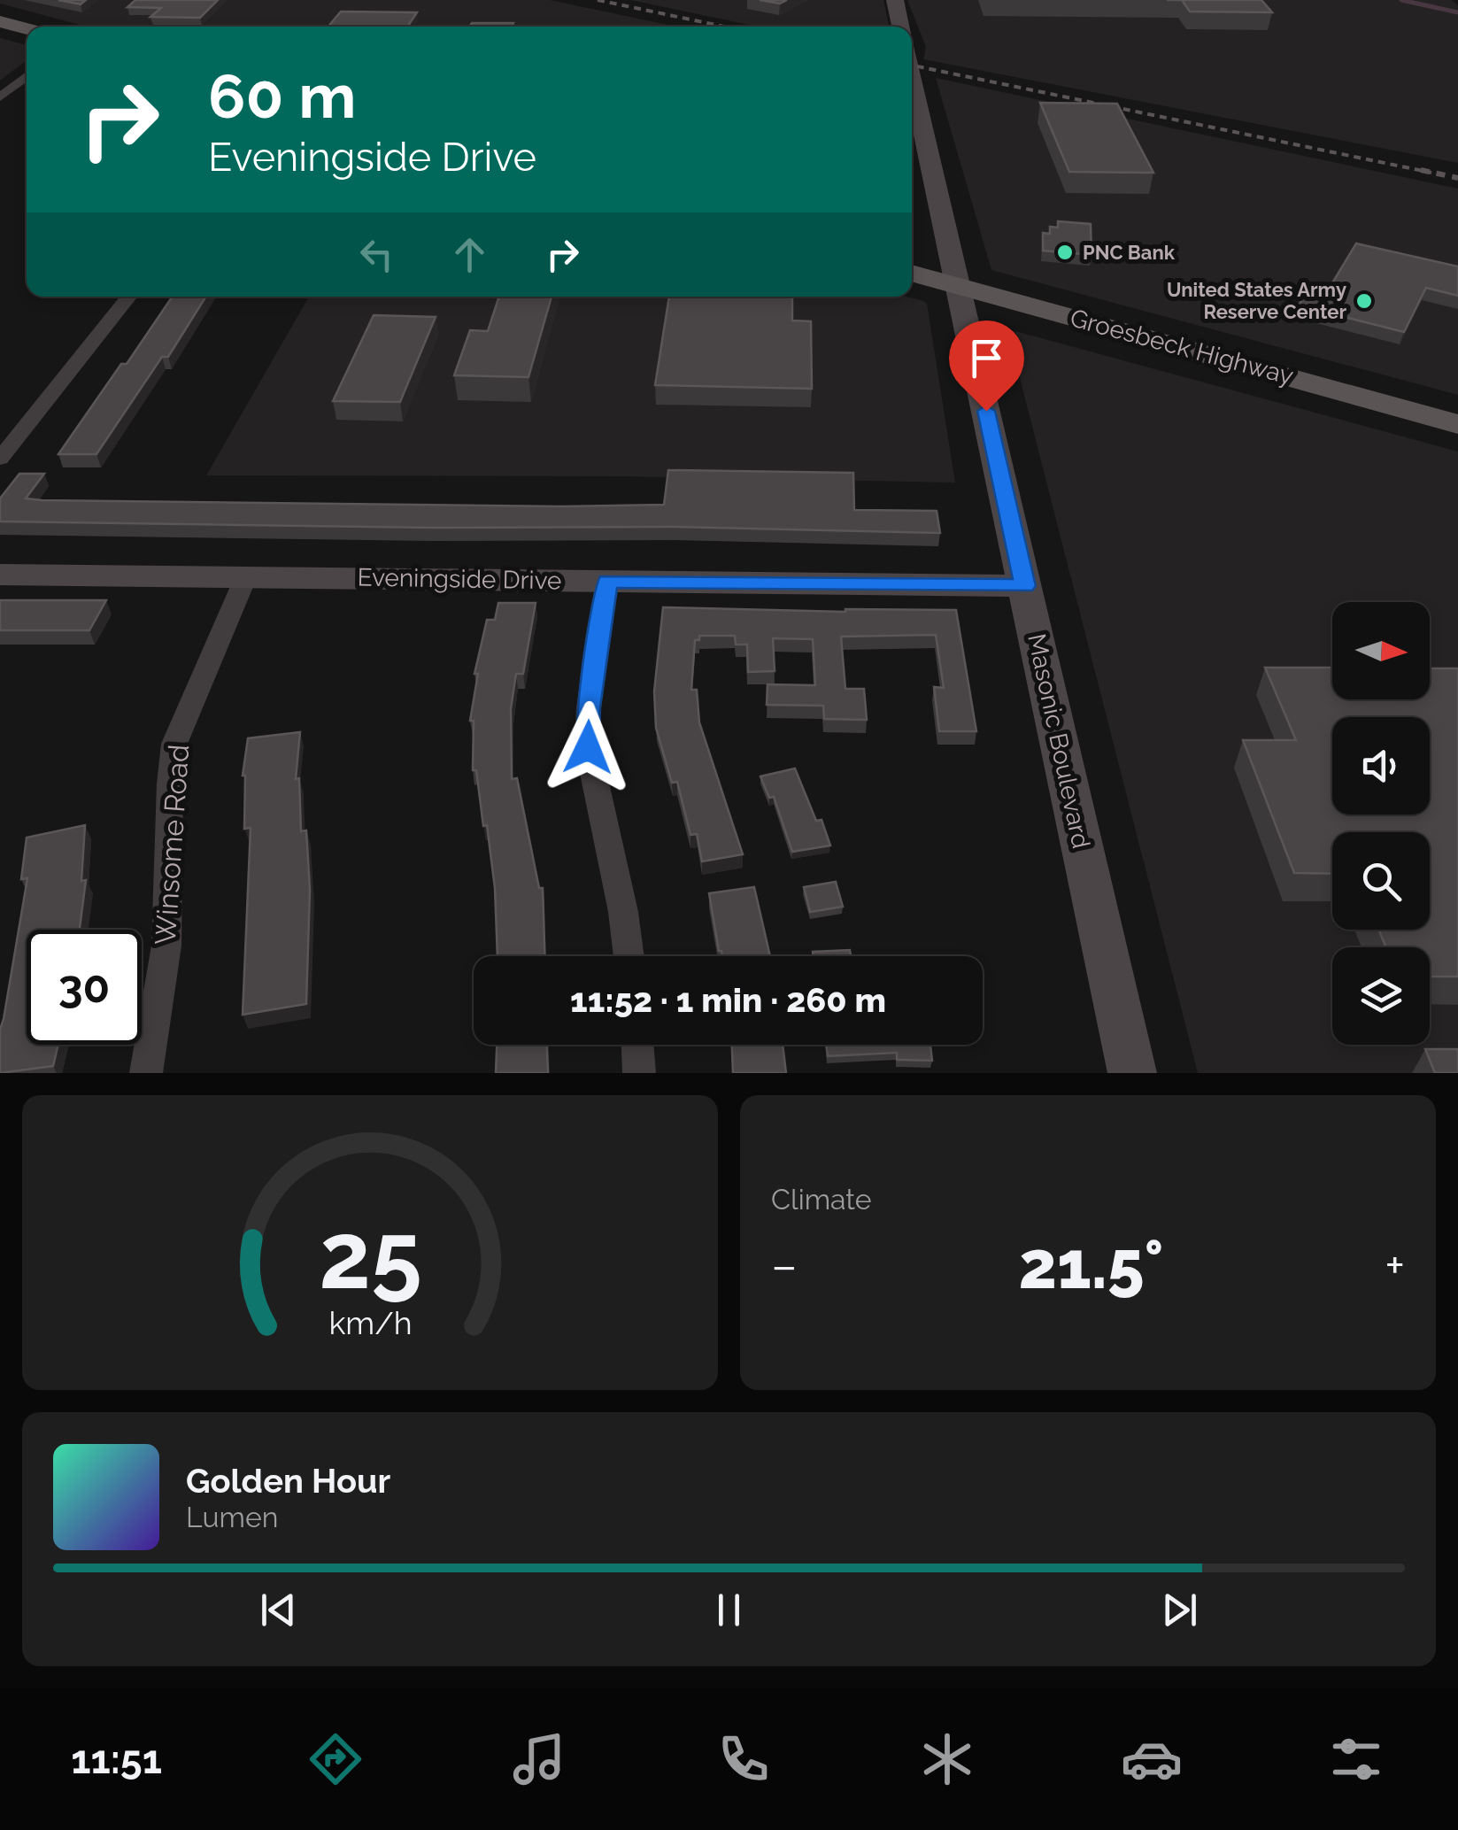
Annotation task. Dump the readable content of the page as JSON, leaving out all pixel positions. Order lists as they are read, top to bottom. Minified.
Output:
{"streets":{"main road":["Groesbeck Highway"],"street":["Eveningside Drive","Masonic Boulevard","Winsome Road"]},"crossings":[["Groesbeck Highway","Masonic Boulevard"],["Eveningside Drive","Masonic Boulevard"],["Eveningside Drive","Winsome Road"]],"places":["PNC Bank","United States Army Reserve Center"],"north":"right","page":{"turn":["60 m","Eveningside Drive"],"limit":"30","trip":"11:52 · 1 min · 260 m","tile":"Climate","heat":["−","21.5°","+"],"song":["Golden Hour","Lumen"],"tabs":"11:51","gauge":["25","km/h"]}}
